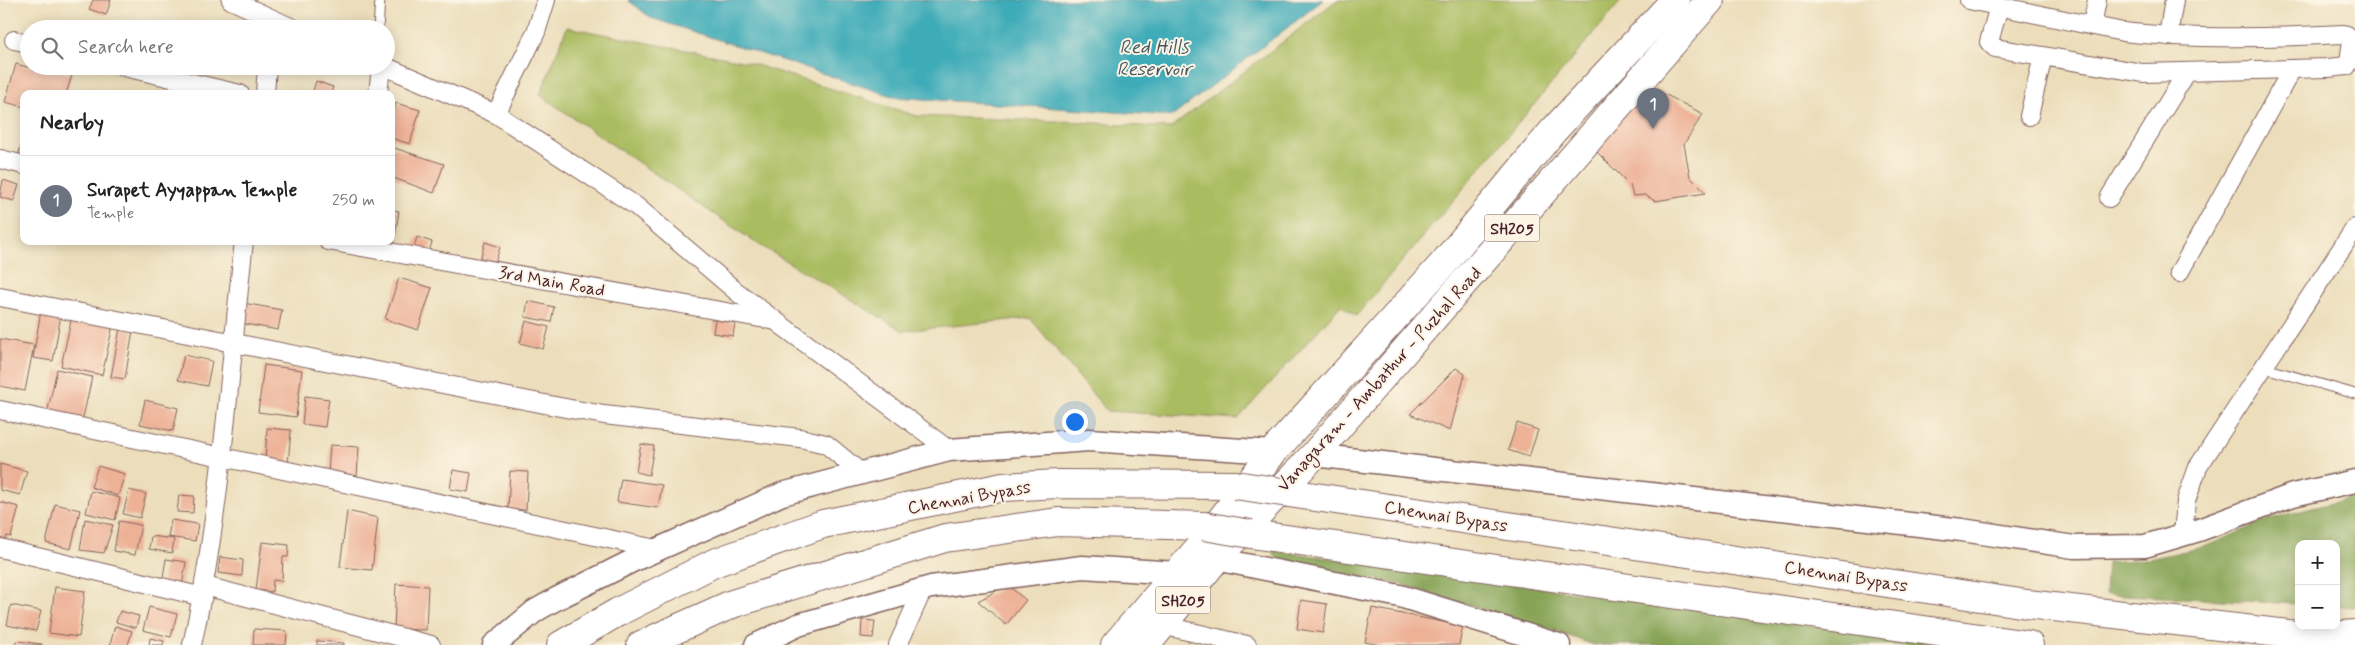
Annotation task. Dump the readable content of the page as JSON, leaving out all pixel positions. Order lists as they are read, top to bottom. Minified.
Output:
{"streets":{"main road":["SH205","Vanagaram - Ambathur - Puzhal Road","Chennai Bypass"],"street":["3rd Main Road"]},"water":["Red Hills Reservoir"],"page":{"search":"Search here","pins":"1","heading":"Nearby","list":[{"mark":"1","name":"Surapet Ayyappan Temple","note":"Temple","value":"250 m"}],"map_buttons":["+","−"]}}
